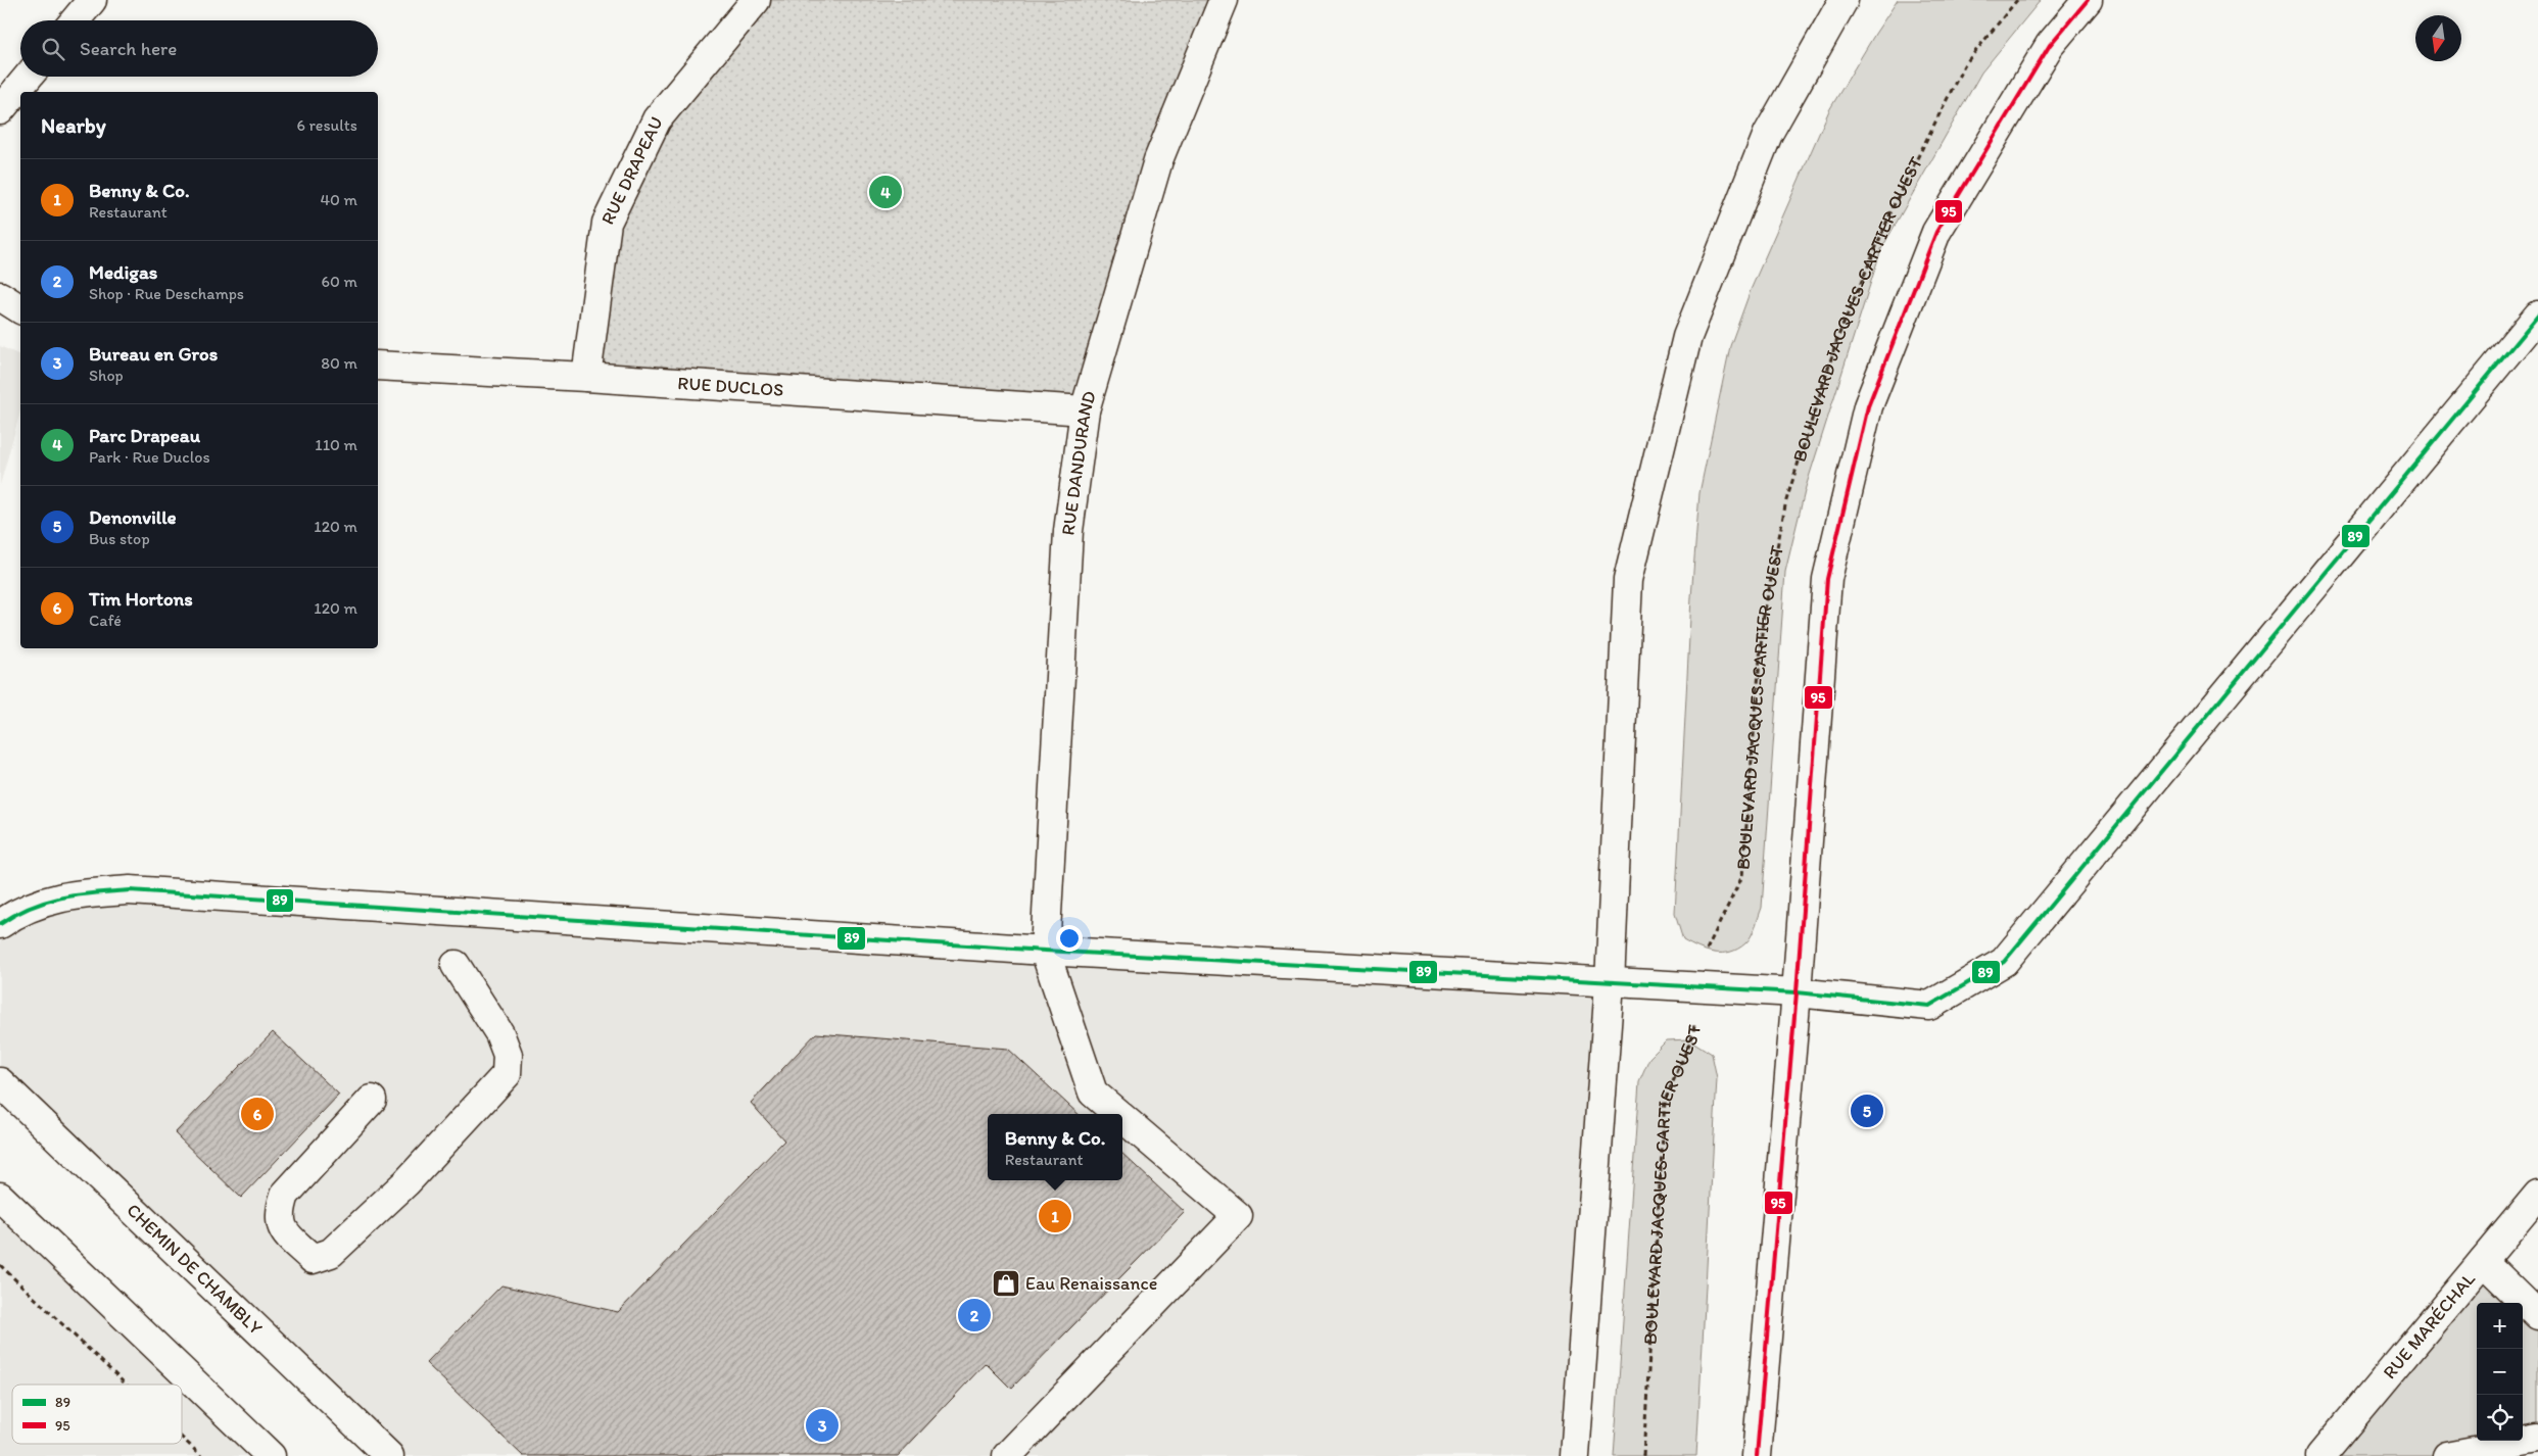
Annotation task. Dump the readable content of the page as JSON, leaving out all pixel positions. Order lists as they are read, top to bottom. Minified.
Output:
{"streets":{"street":["RUE DRAPEAU","RUE DUCLOS","RUE DANDURAND","CHEMIN DE CHAMBLY","RUE MARÉCHAL"],"path":["BOULEVARD JACQUES-CARTIER OUEST"]},"crossings":[["RUE DRAPEAU","RUE DUCLOS"],["RUE DUCLOS","RUE DANDURAND"]],"places":{"shop":["Eau Renaissance"]},"lines":["transit line 95","transit line 89"],"legend":["89","95"],"north":"bottom","page":{"search":"Search here","heading":["Nearby","6 results"],"list":[{"mark":"1","name":"Benny & Co.","note":"Restaurant","value":"40 m"},{"mark":"2","name":"Medigas","note":"Shop · Rue Deschamps","value":"60 m"},{"mark":"3","name":"Bureau en Gros","note":"Shop","value":"80 m"},{"mark":"4","name":"Parc Drapeau","note":"Park · Rue Duclos","value":"110 m"},{"mark":"5","name":"Denonville","note":"Bus stop","value":"120 m"},{"mark":"6","name":"Tim Hortons","note":"Café","value":"120 m"}],"pins":["4","5","6","1","2","3"],"popup":["Benny & Co.","Restaurant"],"map_buttons":["+","−"]}}
